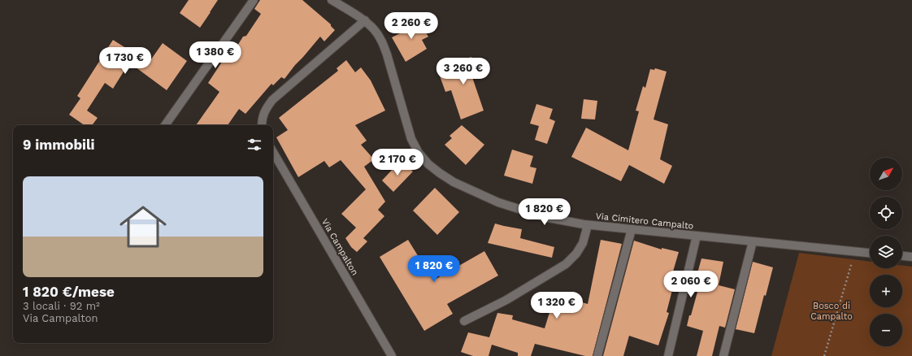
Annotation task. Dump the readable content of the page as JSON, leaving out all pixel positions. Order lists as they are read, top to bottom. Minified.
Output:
{"streets":{"street":["Via Cimitero Campalto","Via Campalton"]},"parks":["Bosco di Campalto"],"north":"top right","page":{"price":["2 260 €","1 380 €","1 730 €","3 260 €","2 170 €","1 820 €","1 820 €","2 060 €","1 320 €"],"heading":"9 immobili","map_buttons":["+","−"],"list":[{"name":"1 820 €/mese","note":"3 locali · 92 m² · Via Campalton"}]}}
